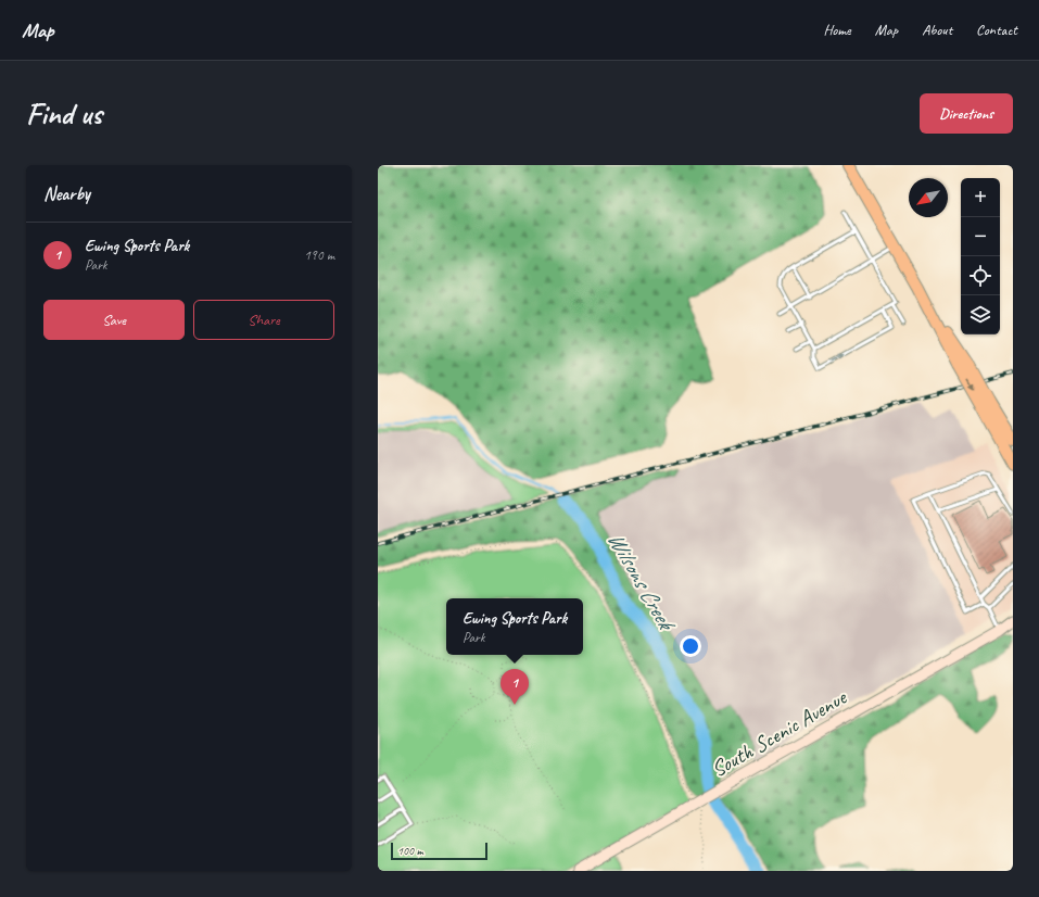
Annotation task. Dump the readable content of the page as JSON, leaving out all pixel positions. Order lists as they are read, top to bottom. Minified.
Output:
{"streets":{"main road":["South Scenic Avenue"]},"water":["Wilsons Creek"],"scale_bar":"100 m","north":"bottom left","page":{"header":"Map","nav":["Home","Map","About","Contact"],"buttons":["Directions",["Save","Share"]],"title":"Find us","heading":"Nearby","map_buttons":["+","−"],"list":[{"mark":"1","name":"Ewing Sports Park","note":"Park","value":"190 m"}],"popup":["Ewing Sports Park","Park"],"pins":"1","scale":"100 m"}}
